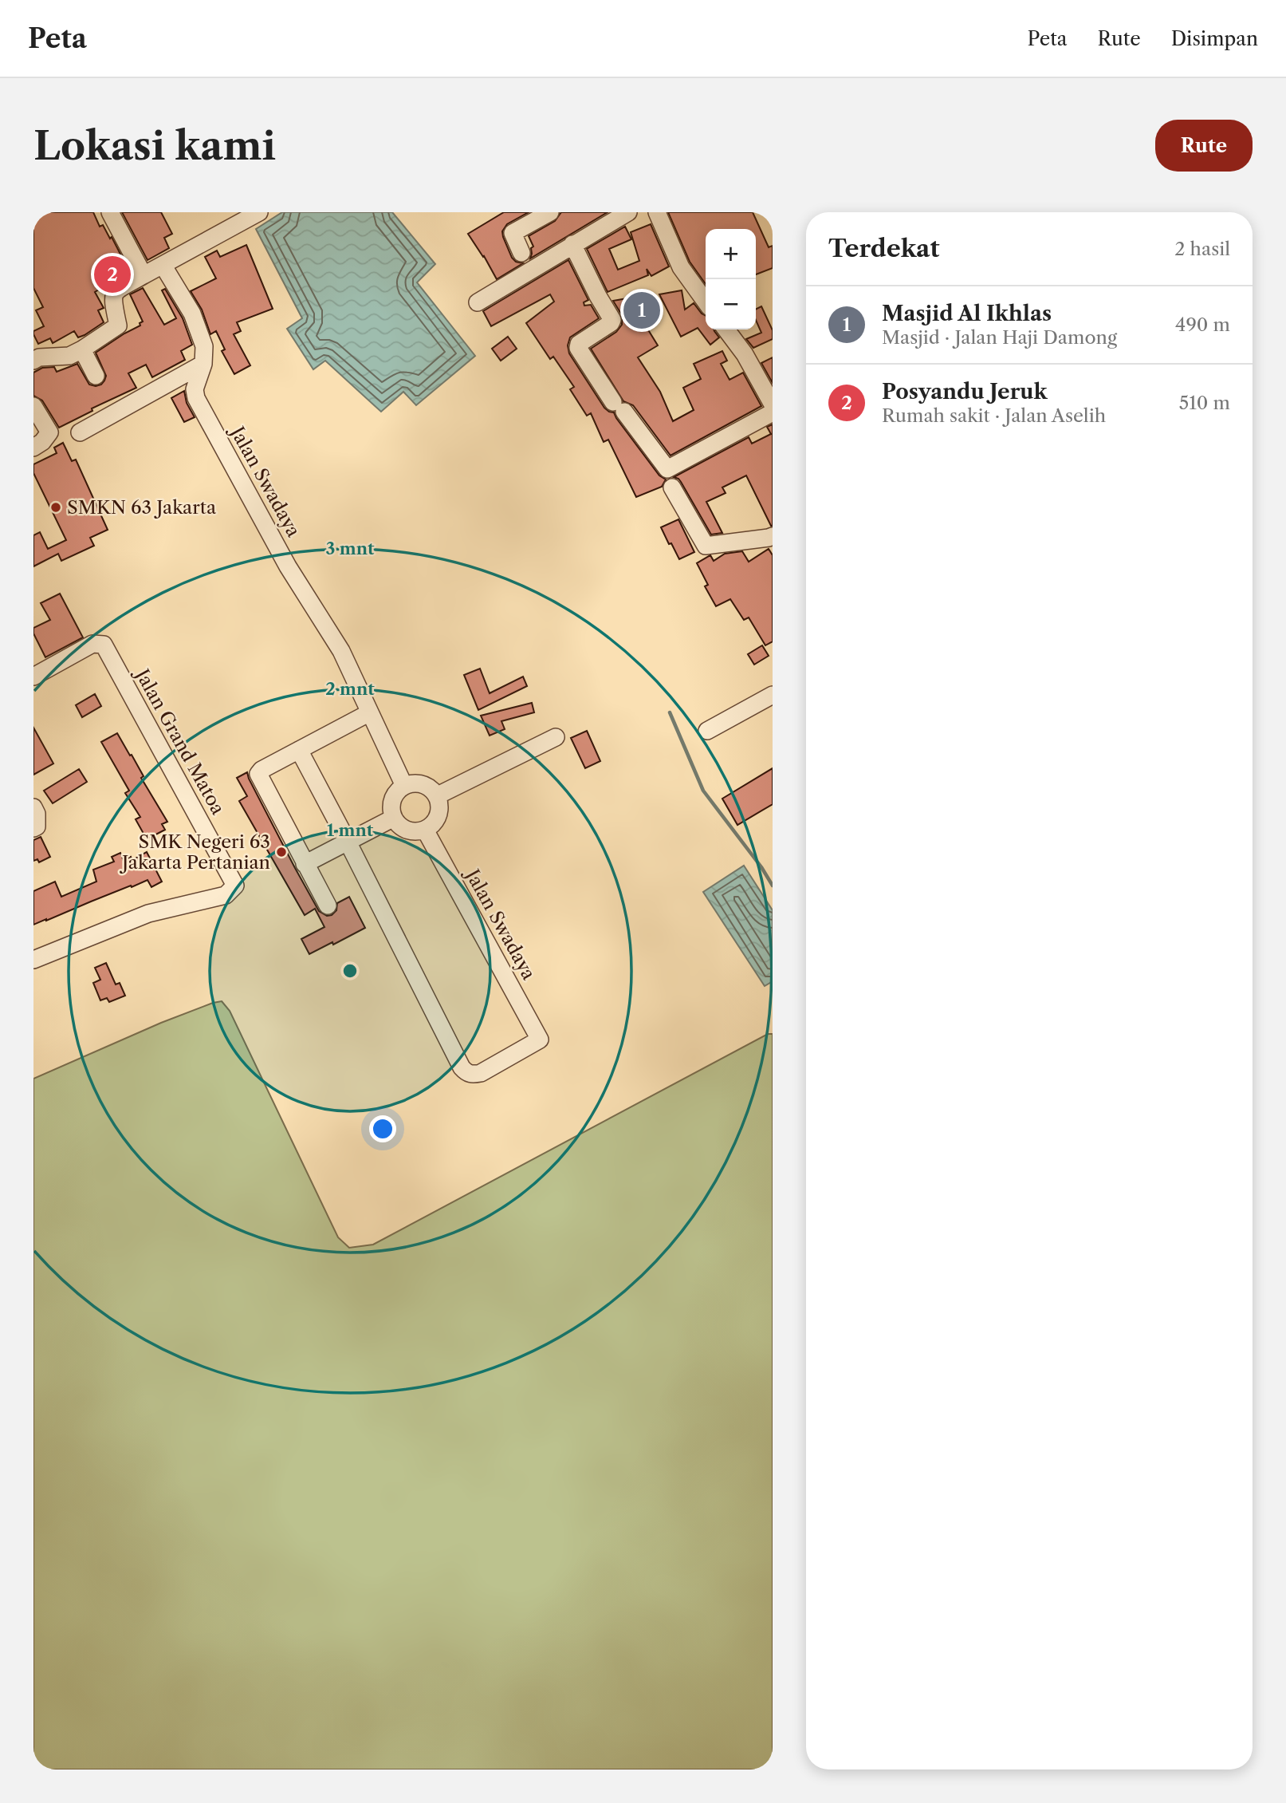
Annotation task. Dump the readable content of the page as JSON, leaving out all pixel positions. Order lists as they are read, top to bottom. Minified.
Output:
{"streets":{"street":["Jalan Swadaya","Jalan Grand Matoa"]},"places":["SMKN 63 Jakarta","SMK Negeri 63 Jakarta Pertanian"],"page":{"header":"Peta","nav":["Peta","Rute","Disimpan"],"buttons":"Rute","title":"Lokasi kami","heading":["Terdekat","2 hasil"],"map_buttons":["+","−"],"pins":["2","1"],"list":[{"mark":"1","name":"Masjid Al Ikhlas","note":"Masjid · Jalan Haji Damong","value":"490 m"},{"mark":"2","name":"Posyandu Jeruk","note":"Rumah sakit · Jalan Aselih","value":"510 m"}]},"rings":["3 mnt","2 mnt","1 mnt"]}
